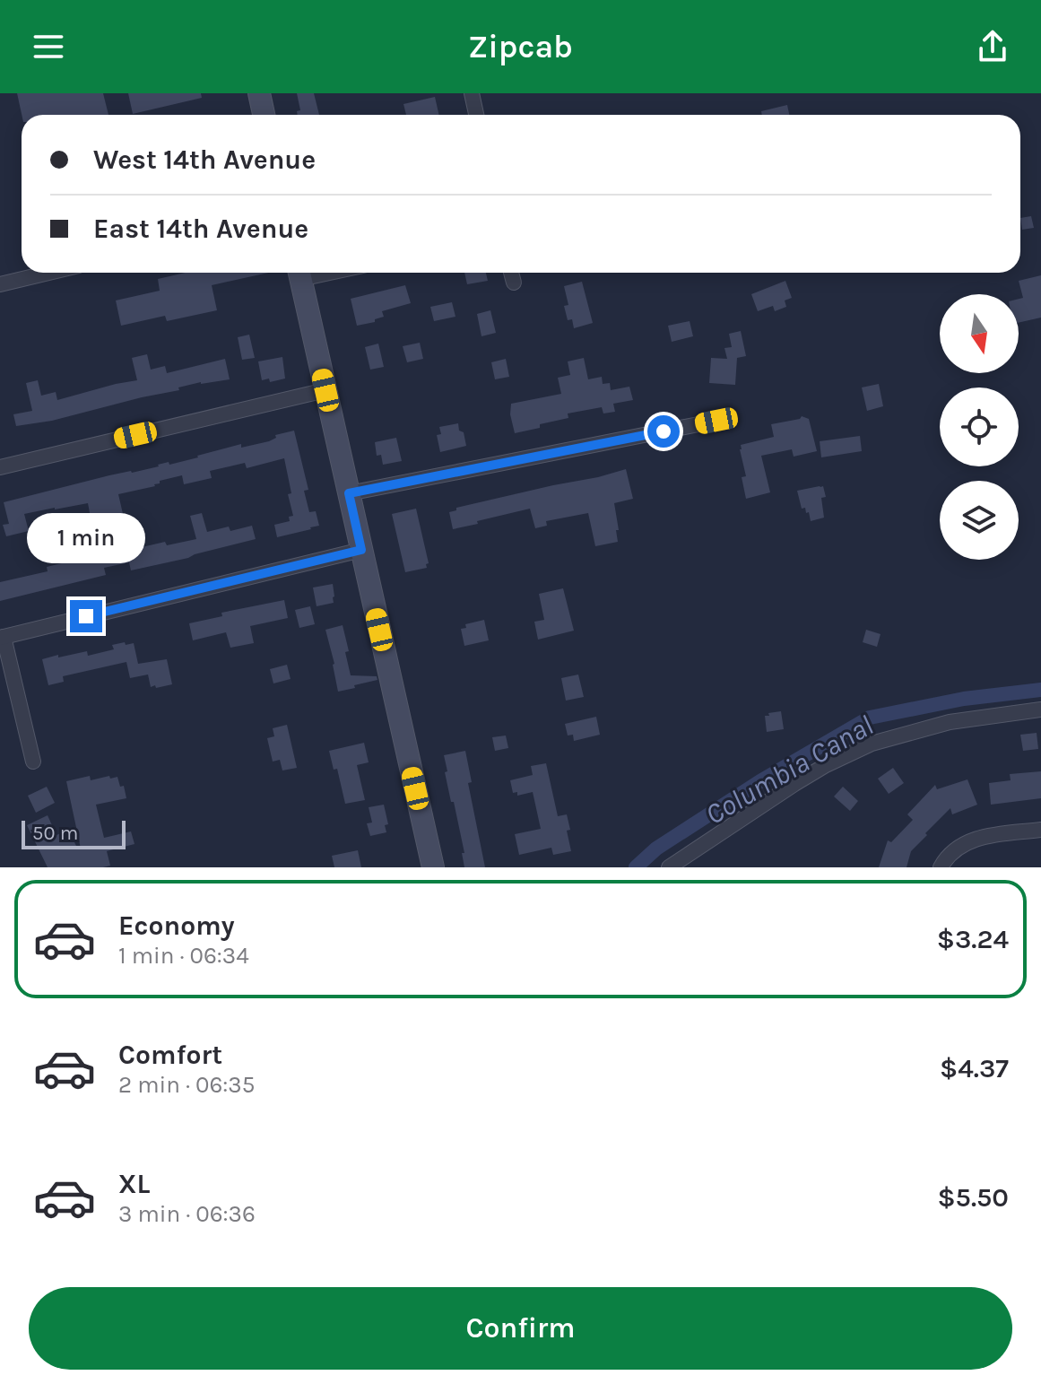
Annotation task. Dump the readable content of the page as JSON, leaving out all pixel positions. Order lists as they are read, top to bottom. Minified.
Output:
{"water":["Columbia Canal"],"scale_bar":"50 m","north":"bottom","page":{"header":"Zipcab","banner":["West 14th Avenue","East 14th Avenue"],"bubble":"1 min","scale":"50 m","list":[{"name":"Economy","note":"1 min · 06:34","value":"$3.24"},{"name":"Comfort","note":"2 min · 06:35","value":"$4.37"},{"name":"XL","note":"3 min · 06:36","value":"$5.50"}],"buttons":"Confirm"}}
